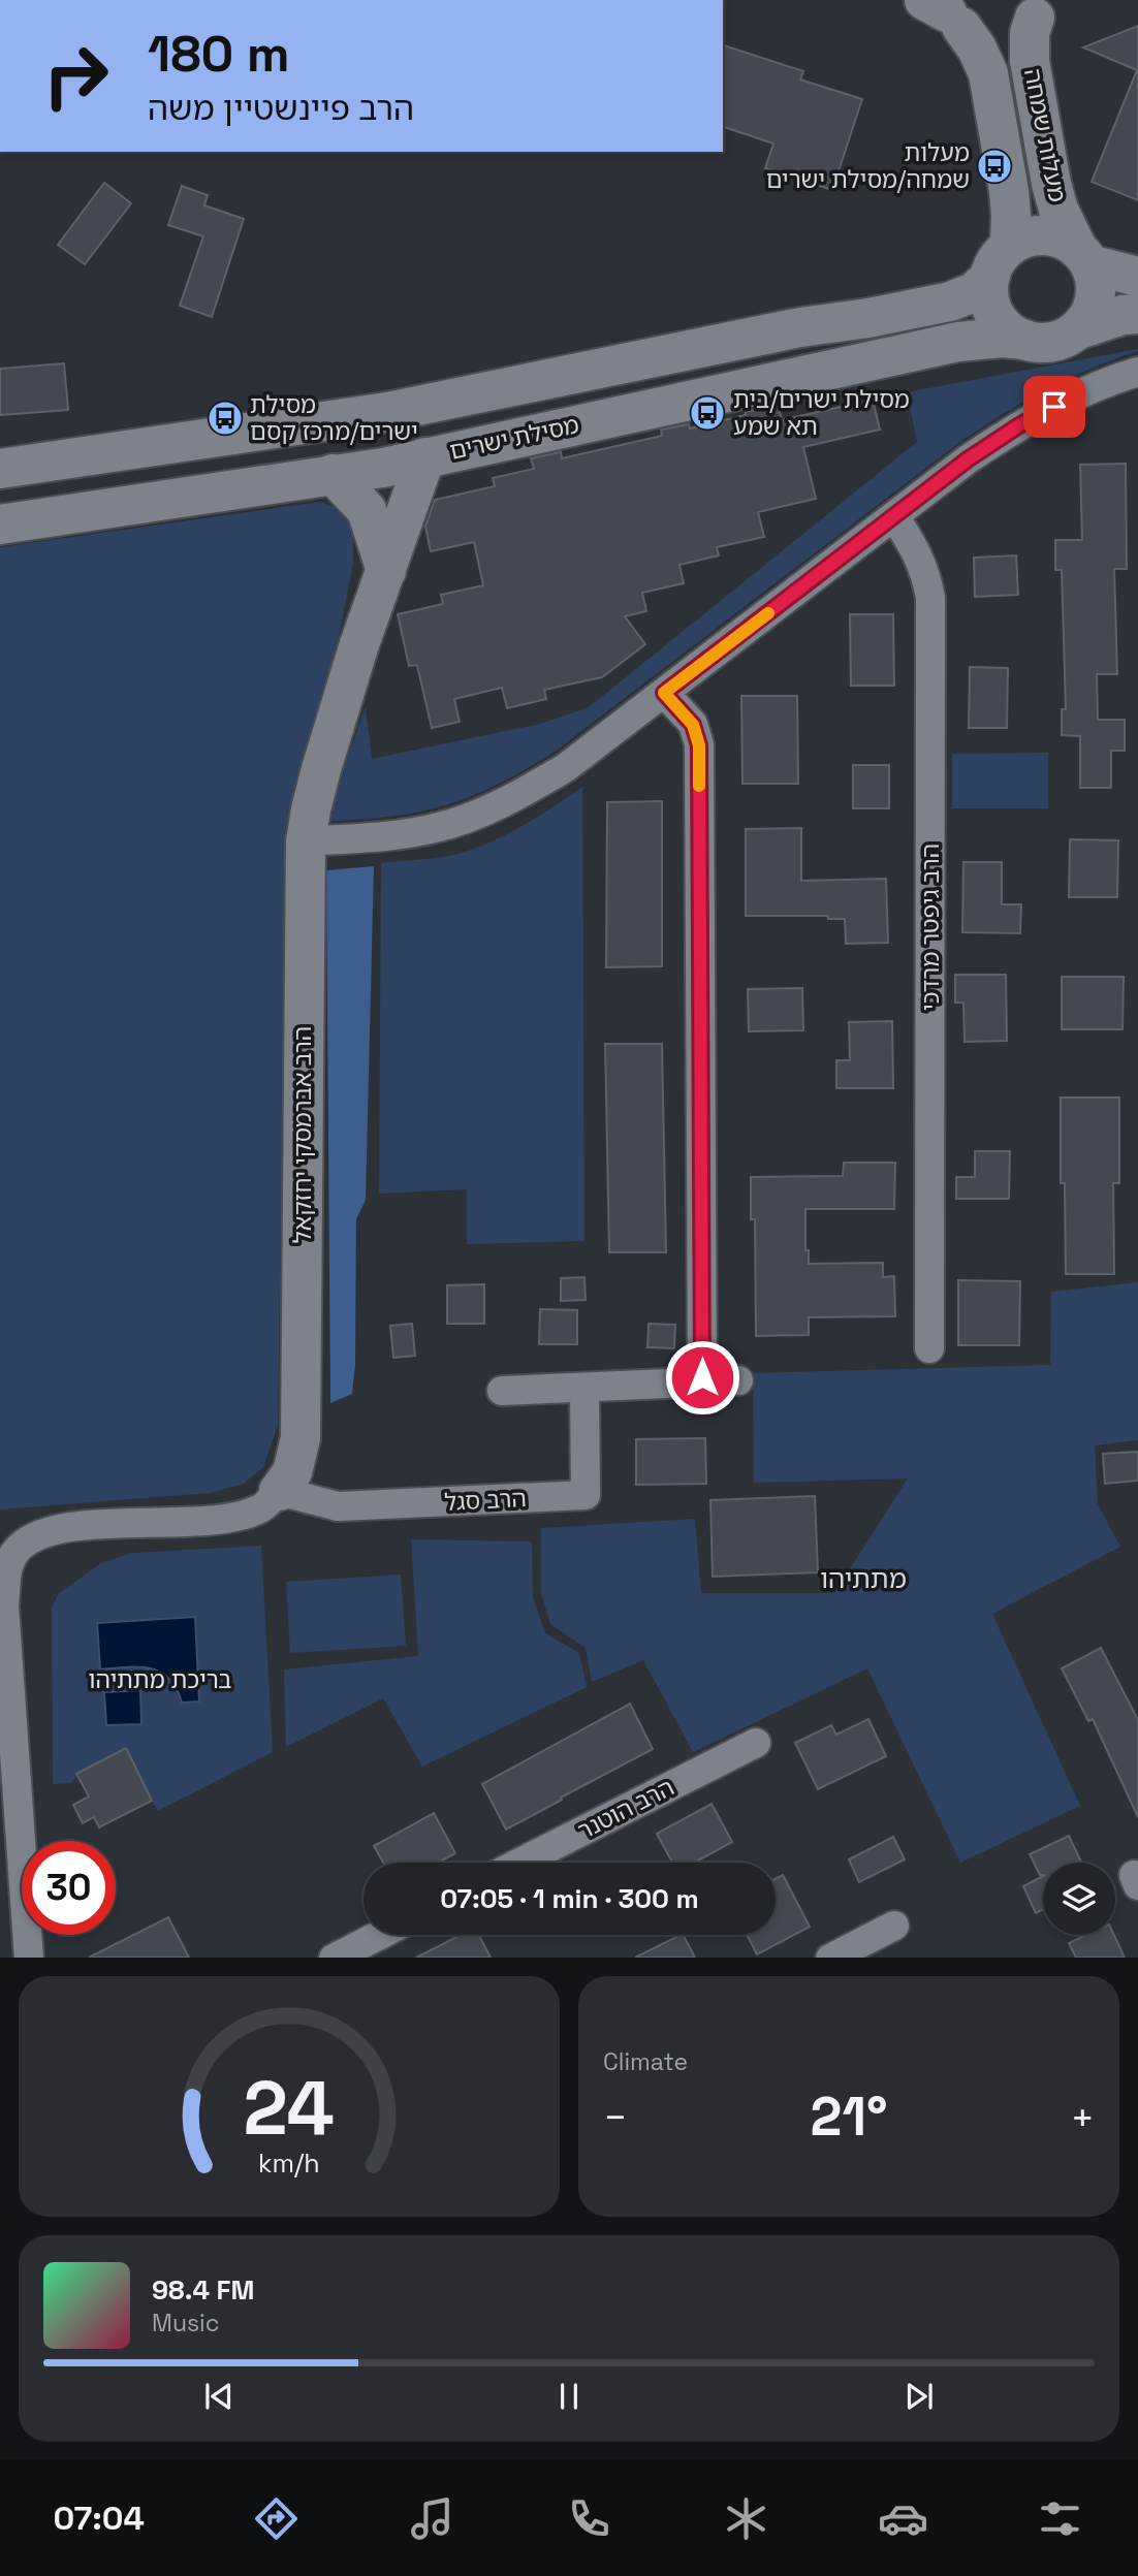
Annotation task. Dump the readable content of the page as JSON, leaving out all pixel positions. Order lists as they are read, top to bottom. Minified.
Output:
{"streets":{"street":["מעלות שמחה","מסילת ישרים","הרב גיפטר מרדכי","הרב אברמסקי יחזקאל","הרב סגל","הרב הוטנר"]},"crossings":[["מעלות שמחה","מסילת ישרים"],["מסילת ישרים","הרב אברמסקי יחזקאל"],["הרב אברמסקי יחזקאל","הרב סגל"]],"districts":["מתתיהו"],"parks":["בריכת מתתיהו"],"places":{"bus stop":["מעלות שמחה/מסילת ישרים","מסילת ישרים/בית תא שמע","מסילת ישרים/מרכז קסם"]},"page":{"turn":["180 m","הרב פיינשטיין משה"],"limit":"30","trip":"07:05 · 1 min · 300 m","tile":"Climate","heat":["−","21°","+"],"song":["98.4 FM","Music"],"tabs":"07:04","gauge":["24","km/h"]}}
